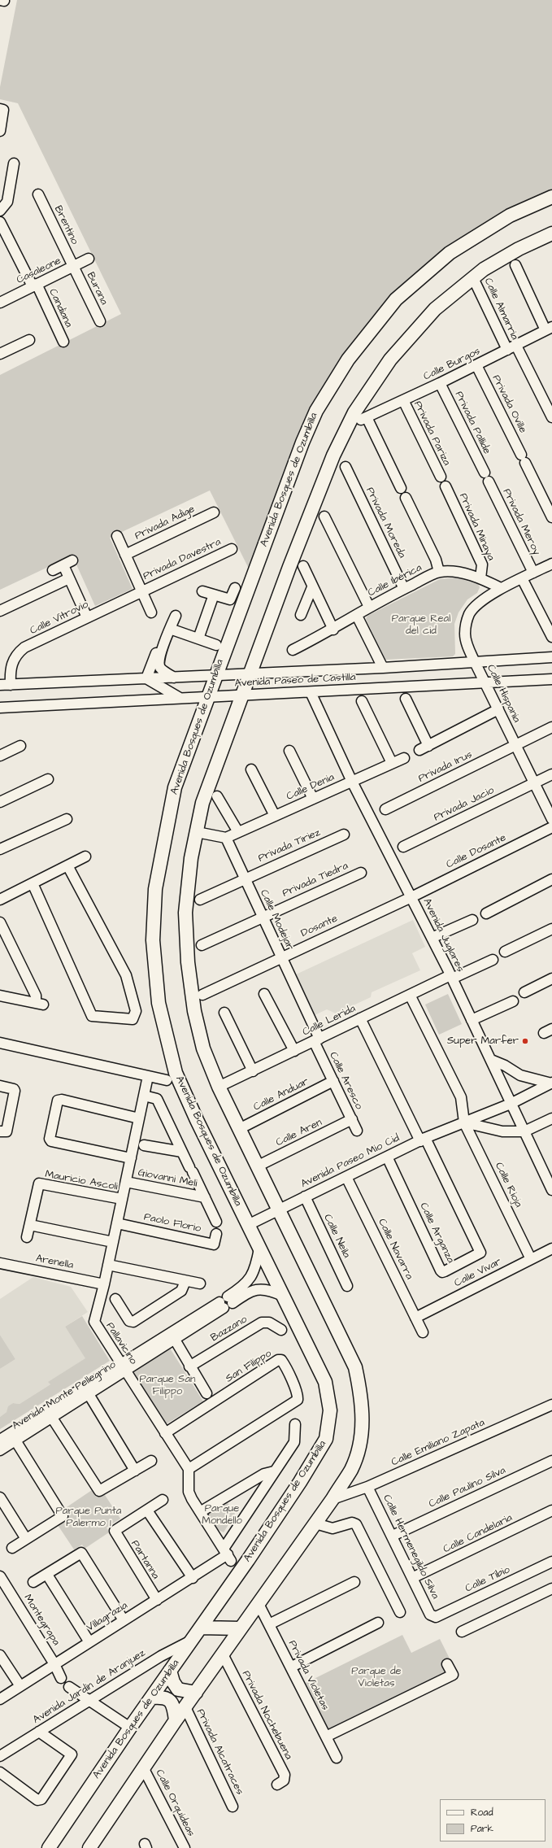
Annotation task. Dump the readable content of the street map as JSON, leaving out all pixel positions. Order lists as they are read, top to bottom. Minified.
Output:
{"streets":{"main road":["Avenida Bosques de Ozumbilla"],"street":["Brentino","Casaleone","Burana","Candiana","Calle Almarria","Calle Burgos","Privada Oville","Privada Pallide","Privada Pariza","Privada Meroy","Privada Adige","Privada Moreda","Privada Minaya","Privada Davestra","Calle Ibérica","Calle Vitrovio","Avenida Paseo de Castilla","Calle Hispania","Privada Irus","Calle Denia","Privada Jacio","Privada Tiriez","Calle Dosante","Privada Tiedra","Calle Modejar","Dosante","Avenida Juglares","Calle Lerida","Calle Aresco","Calle Anduar","Calle Aren","Avenida Paseo Mio Cid","Giovanni Meli","Mauricio Ascoli","Calle Rioja","Paolo Florio","Calle Arganza","Calle Neila","Calle Navarra","Arenella","Calle Vivar","Bazzano","Pallavicino","San Filippo","Avenida Monte Pellegrino","Calle Emiliano Zapata","Calle Paulino Silva","Calle Candelaria","Calle Hermenegildo Silva","Partanna","Calle Tibio","Villagrazia","Montegrapa","Privada Violetas","Avenida Jardín de Aranjuez","Privada Nochebuena","Privada Alcatraces","Calle Orquídeas"]},"crossings":[["Brentino","Casaleone"],["Brentino","Burana"],["Casaleone","Burana"],["Casaleone","Candiana"],["Calle Almarria","Calle Burgos"],["Calle Burgos","Privada Oville"],["Calle Burgos","Privada Pallide"],["Calle Burgos","Privada Pariza"],["Avenida Bosques de Ozumbilla","Avenida Paseo de Castilla"],["Avenida Bosques de Ozumbilla","Avenida Paseo Mio Cid"],["Avenida Bosques de Ozumbilla","Avenida Jardín de Aranjuez"],["Privada Meroy","Calle Hispania"],["Privada Moreda","Calle Ibérica"],["Privada Minaya","Calle Ibérica"],["Privada Davestra","Calle Vitrovio"],["Calle Ibérica","Calle Hispania"],["Calle Vitrovio","Avenida Paseo de Castilla"],["Avenida Paseo de Castilla","Calle Hispania"],["Avenida Paseo de Castilla","Avenida Juglares"],["Calle Hispania","Privada Irus"],["Calle Hispania","Privada Jacio"],["Calle Denia","Calle Modejar"],["Calle Denia","Avenida Juglares"],["Privada Tiriez","Calle Modejar"],["Calle Dosante","Dosante"],["Calle Dosante","Avenida Juglares"],["Privada Tiedra","Calle Modejar"],["Calle Modejar","Dosante"],["Calle Modejar","Calle Lerida"],["Calle Modejar","Calle Aresco"],["Dosante","Avenida Juglares"],["Avenida Juglares","Calle Lerida"],["Avenida Juglares","Avenida Paseo Mio Cid"],["Calle Lerida","Calle Aresco"],["Calle Lerida","Calle Rioja"],["Calle Lerida","Calle Arganza"],["Calle Aresco","Calle Anduar"],["Calle Aresco","Calle Aren"],["Avenida Paseo Mio Cid","Calle Rioja"],["Avenida Paseo Mio Cid","Calle Arganza"],["Avenida Paseo Mio Cid","Calle Neila"],["Avenida Paseo Mio Cid","Calle Navarra"],["Giovanni Meli","Pallavicino"],["Mauricio Ascoli","Pallavicino"],["Calle Rioja","Calle Vivar"],["Paolo Florio","Pallavicino"],["Calle Navarra","Calle Vivar"],["Arenella","Pallavicino"],["Pallavicino","San Filippo"],["Pallavicino","Avenida Monte Pellegrino"],["Calle Emiliano Zapata","Calle Hermenegildo Silva"],["Calle Paulino Silva","Calle Hermenegildo Silva"],["Calle Candelaria","Calle Hermenegildo Silva"],["Calle Hermenegildo Silva","Calle Tibio"],["Partanna","Villagrazia"],["Villagrazia","Montegrapa"]],"parks":["Parque Real del cid","Parque San Filippo","Parque Mondello","Parque Punta Palermo 1","Parque de Violetas"],"places":["Super Marfer"],"legend":["Road","Park"]}
